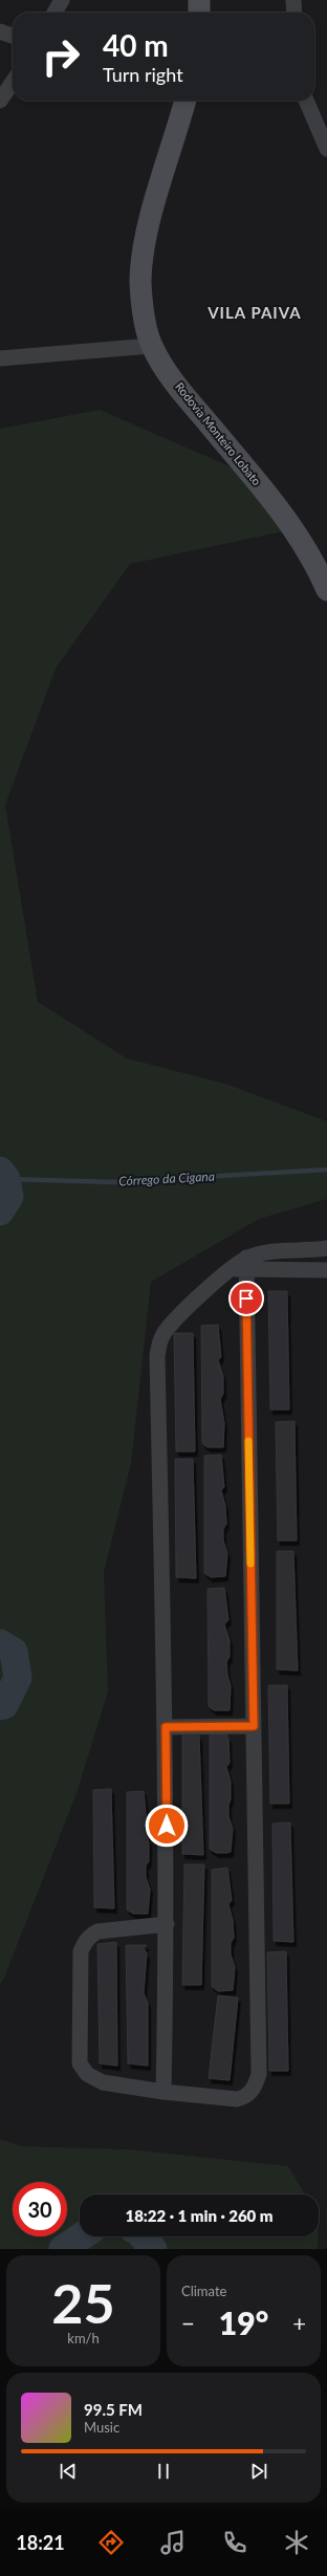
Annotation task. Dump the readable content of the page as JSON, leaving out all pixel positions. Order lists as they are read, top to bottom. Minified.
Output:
{"streets":{"main road":["Rodovia Monteiro Lobato"]},"districts":["VILA PAIVA"],"water":["Córrego da Cigana"],"page":{"turn":["40 m","Turn right"],"limit":"30","trip":"18:22 · 1 min · 260 m","tile":[["25","km/h"],"Climate"],"heat":["−","19°","+"],"song":["99.5 FM","Music"],"tabs":"18:21"}}
